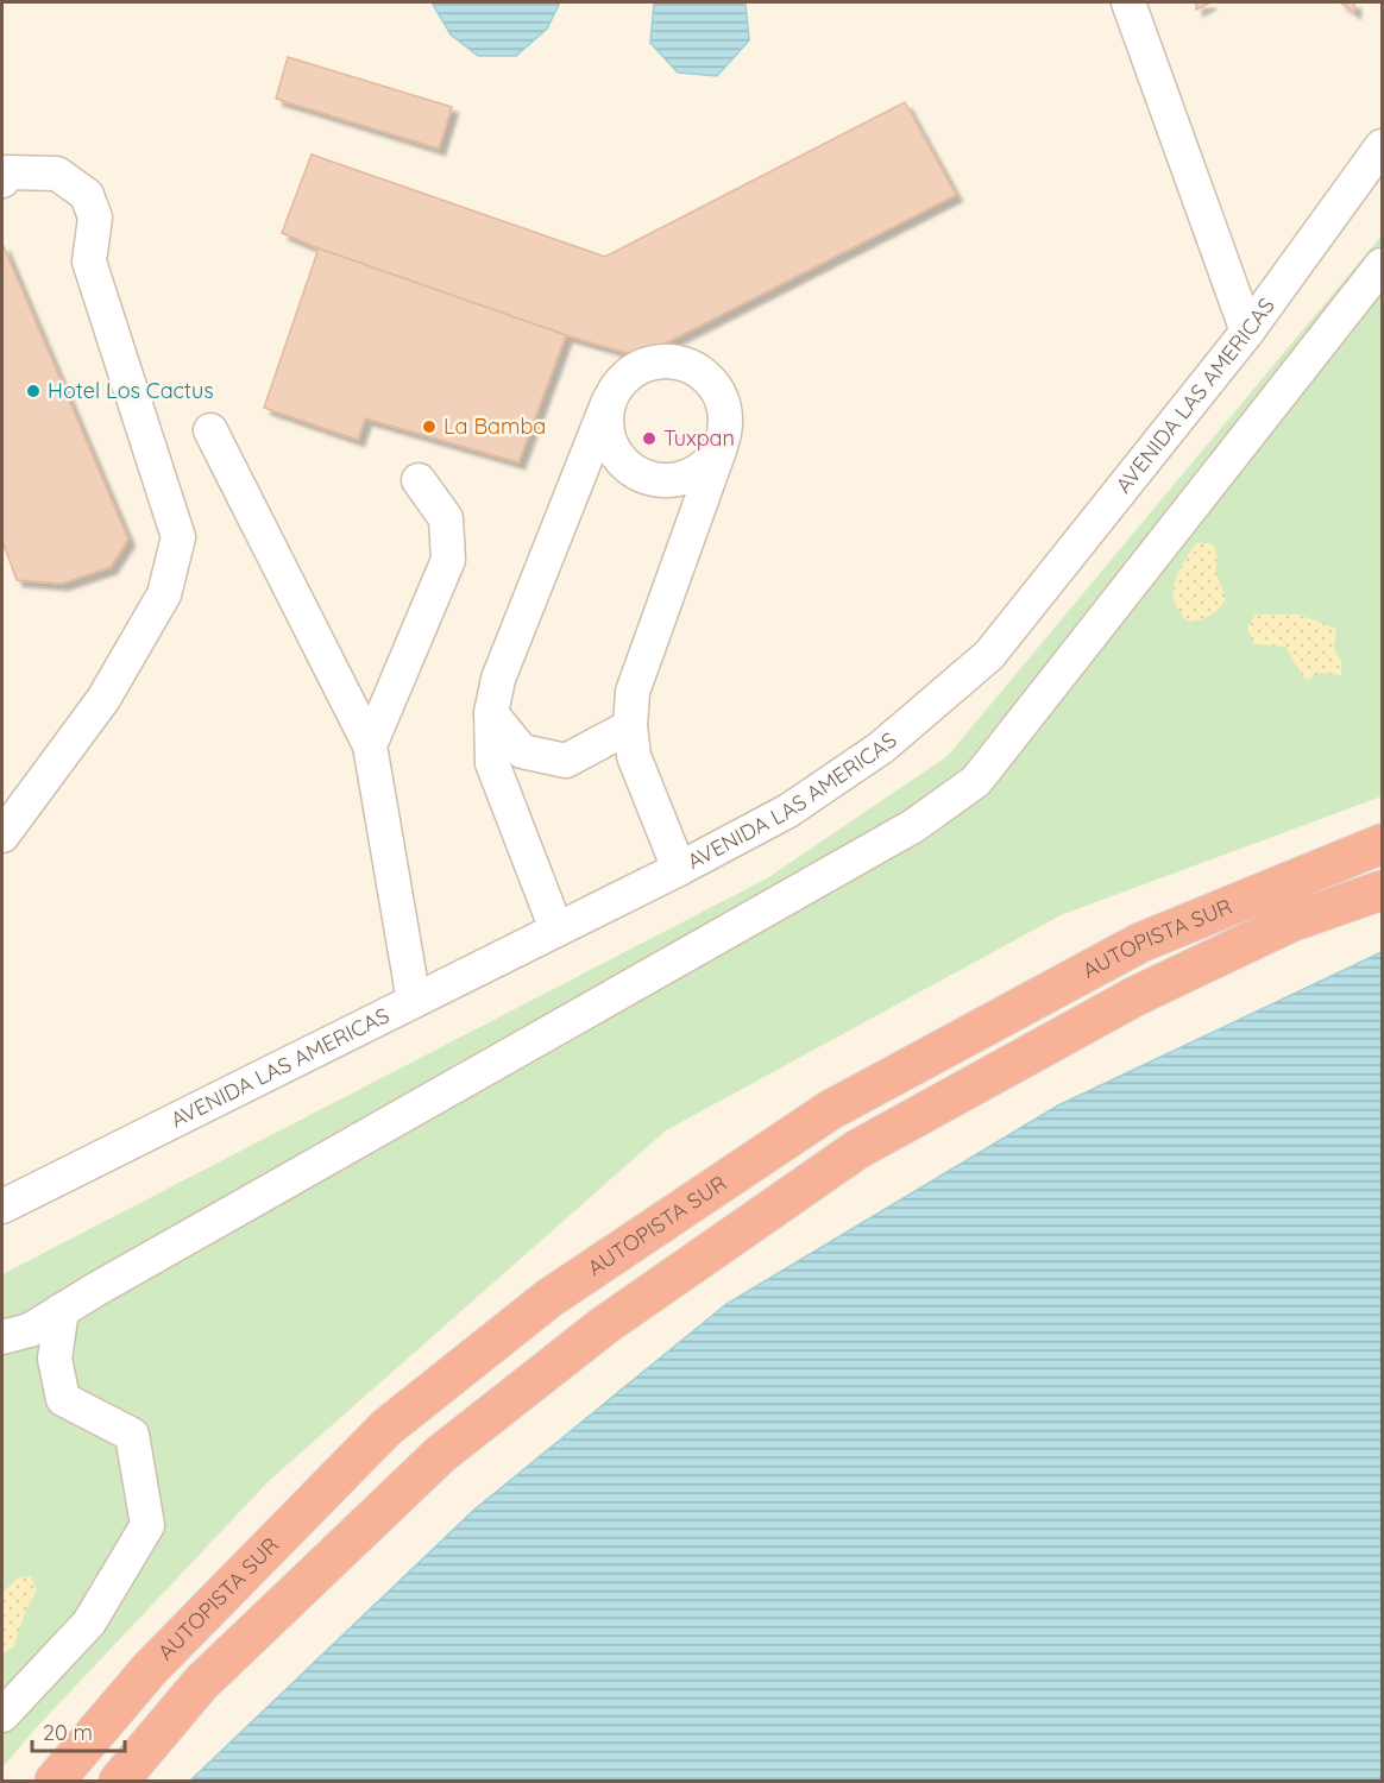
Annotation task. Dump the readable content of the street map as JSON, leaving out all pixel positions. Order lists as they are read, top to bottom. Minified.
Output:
{"streets":{"highway":["AUTOPISTA SUR"],"street":["AVENIDA LAS AMERICAS"]},"places":["Hotel Los Cactus","La Bamba","Tuxpan"],"scale_bar":"20 m"}
